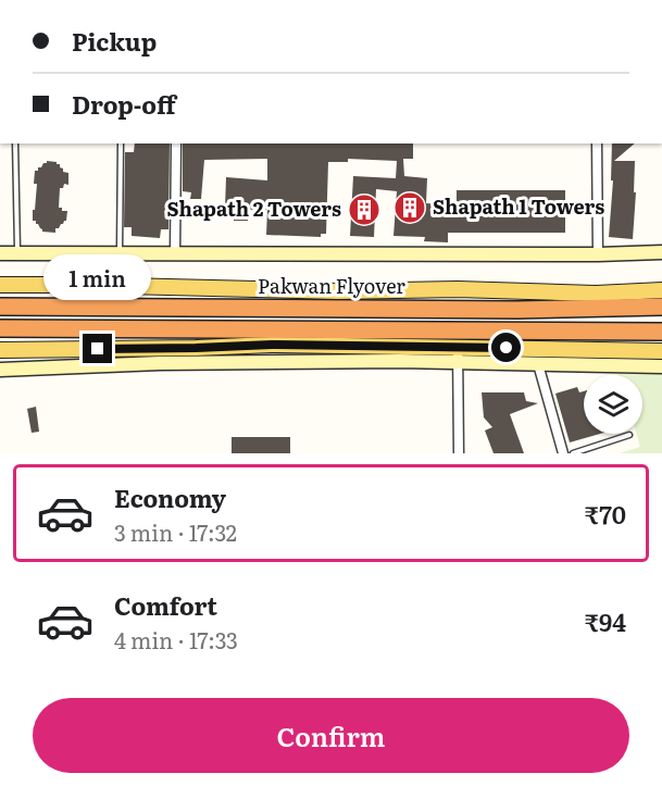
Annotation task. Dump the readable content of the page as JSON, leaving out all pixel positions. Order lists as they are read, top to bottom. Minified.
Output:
{"streets":{"highway":["Pakwan Flyover"]},"places":{"building":["Shapath 1 Towers","Shapath 2 Towers"]},"page":{"banner":["Pickup","Drop-off"],"bubble":"1 min","list":[{"name":"Economy","note":"3 min · 17:32","value":"₹70"},{"name":"Comfort","note":"4 min · 17:33","value":"₹94"}],"buttons":"Confirm"}}
